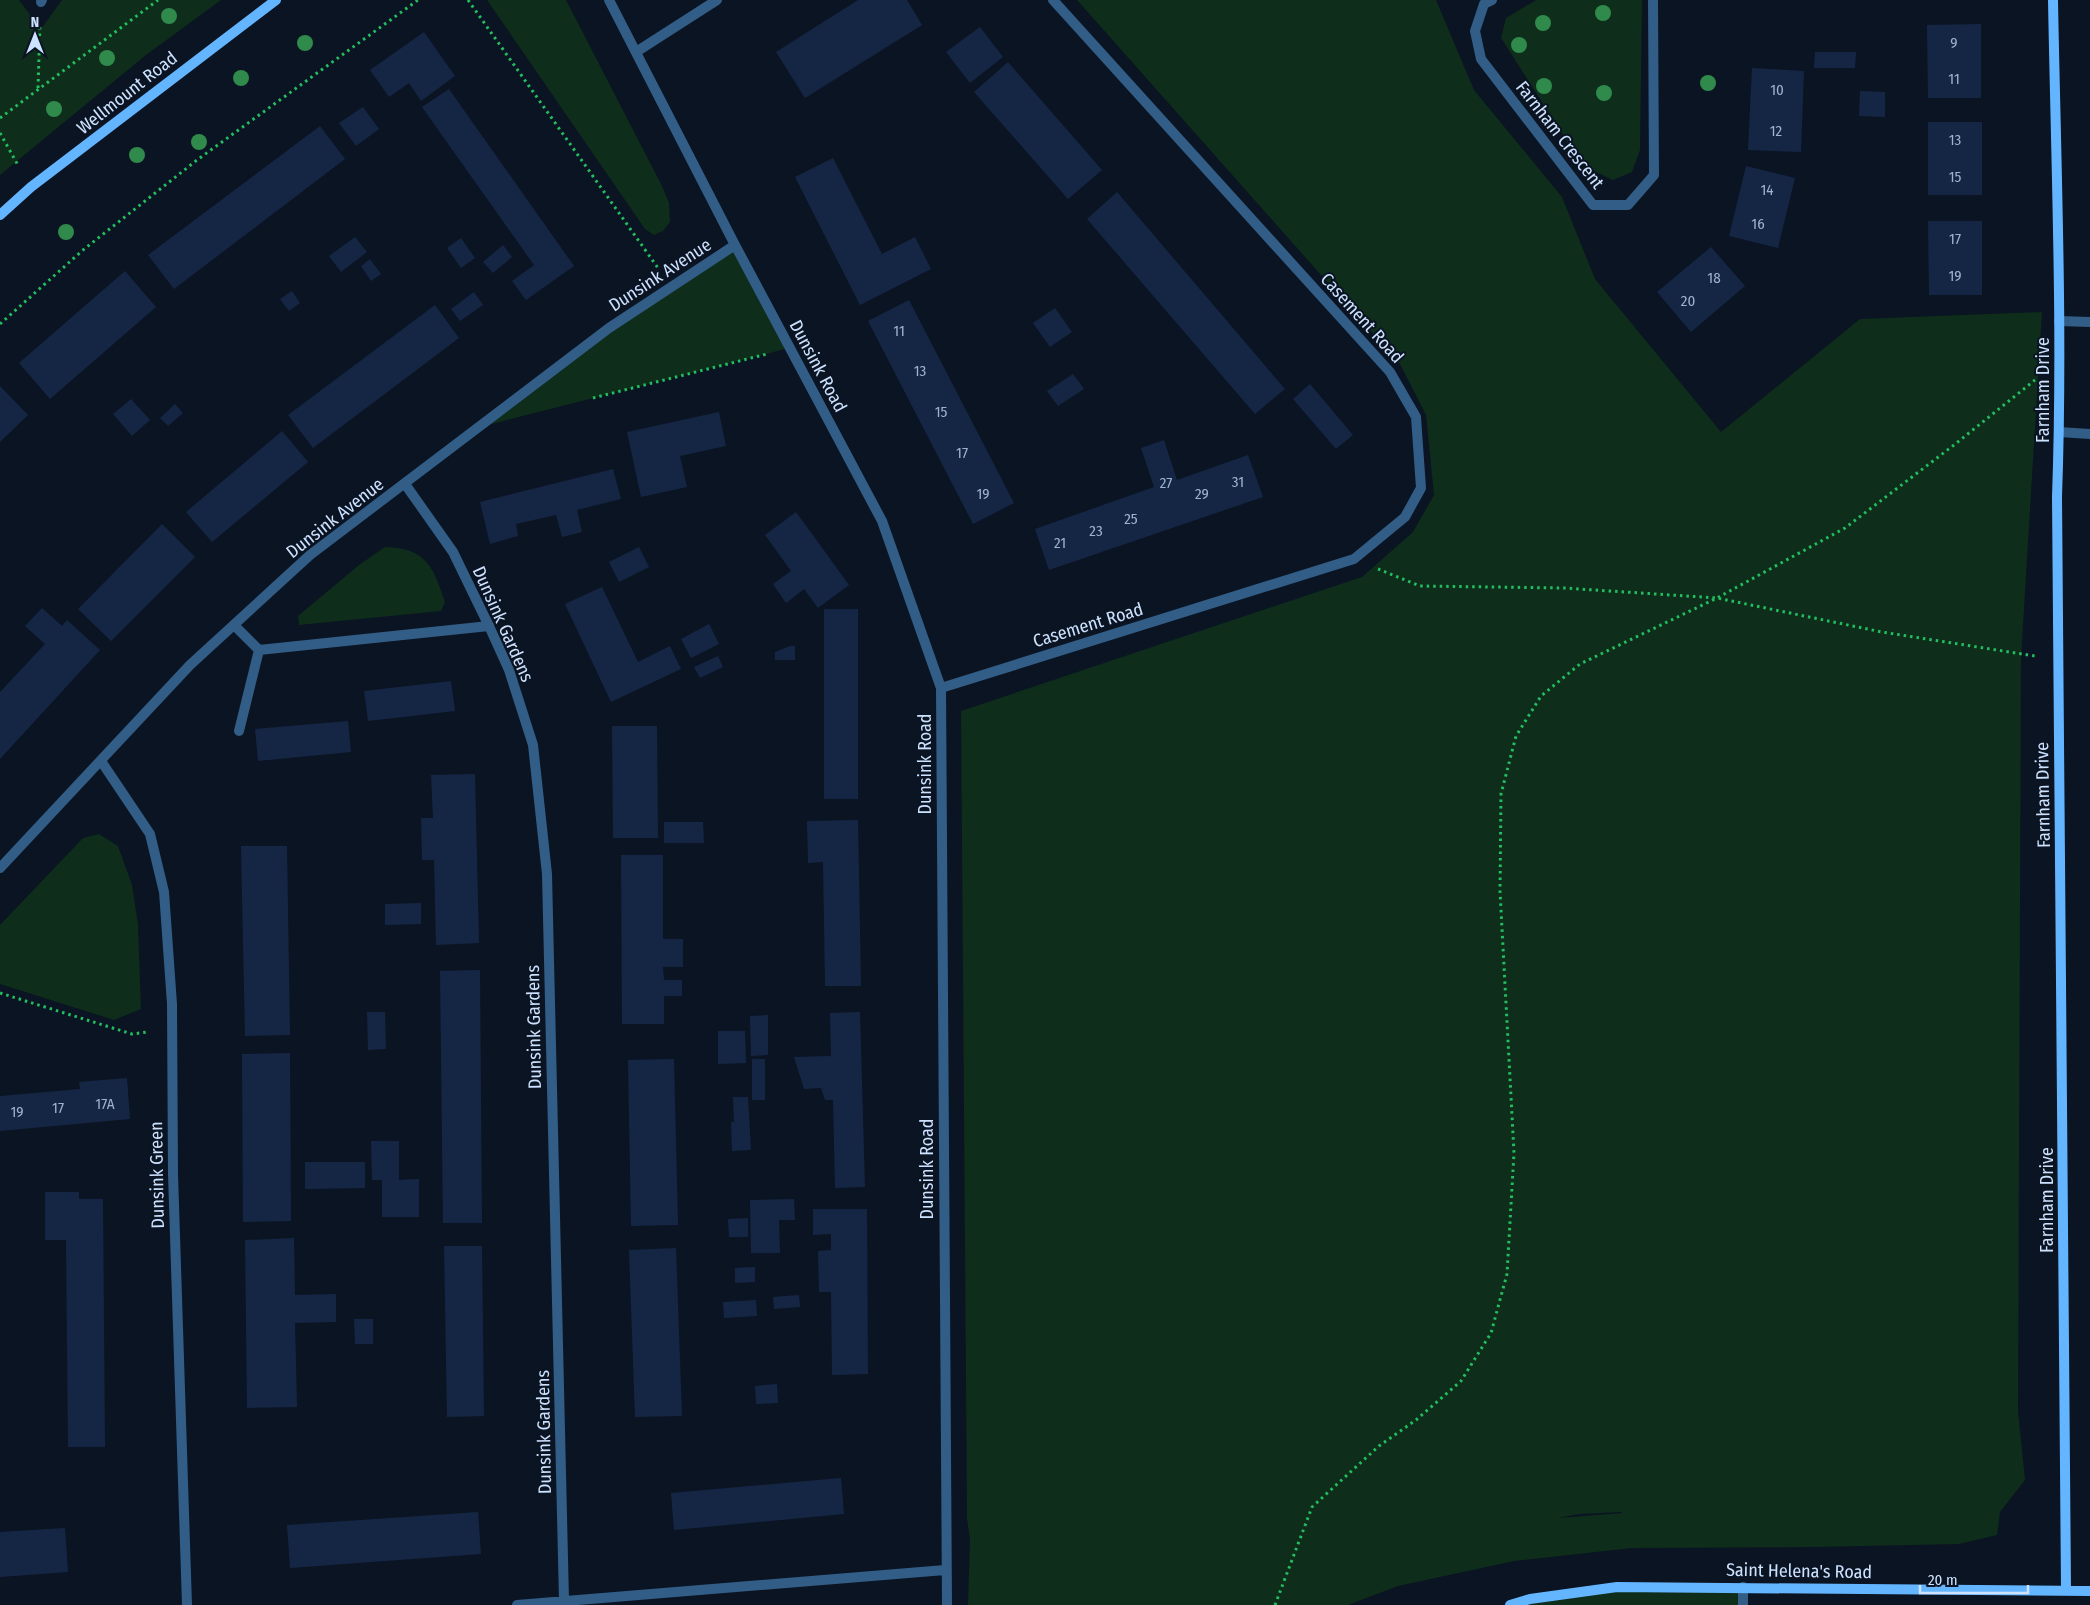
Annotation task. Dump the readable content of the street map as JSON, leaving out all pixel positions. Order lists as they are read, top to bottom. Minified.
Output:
{"streets":{"street":["Wellmount Road","Farnham Crescent","Dunsink Avenue","Casement Road","Dunsink Road","Farnham Drive","Dunsink Gardens","Dunsink Green","Saint Helena's Road"]},"crossings":[["Dunsink Avenue","Dunsink Road"],["Dunsink Avenue","Dunsink Gardens"],["Dunsink Avenue","Dunsink Green"],["Casement Road","Dunsink Road"],["Farnham Drive","Saint Helena's Road"]],"house_numbers":["9","11","10","12","13","15","14","16","17","19","18","20","11","13","15","17","31","27","19","29","25","23","21","17A","17","19"],"scale_bar":"20 m","north":"top"}
